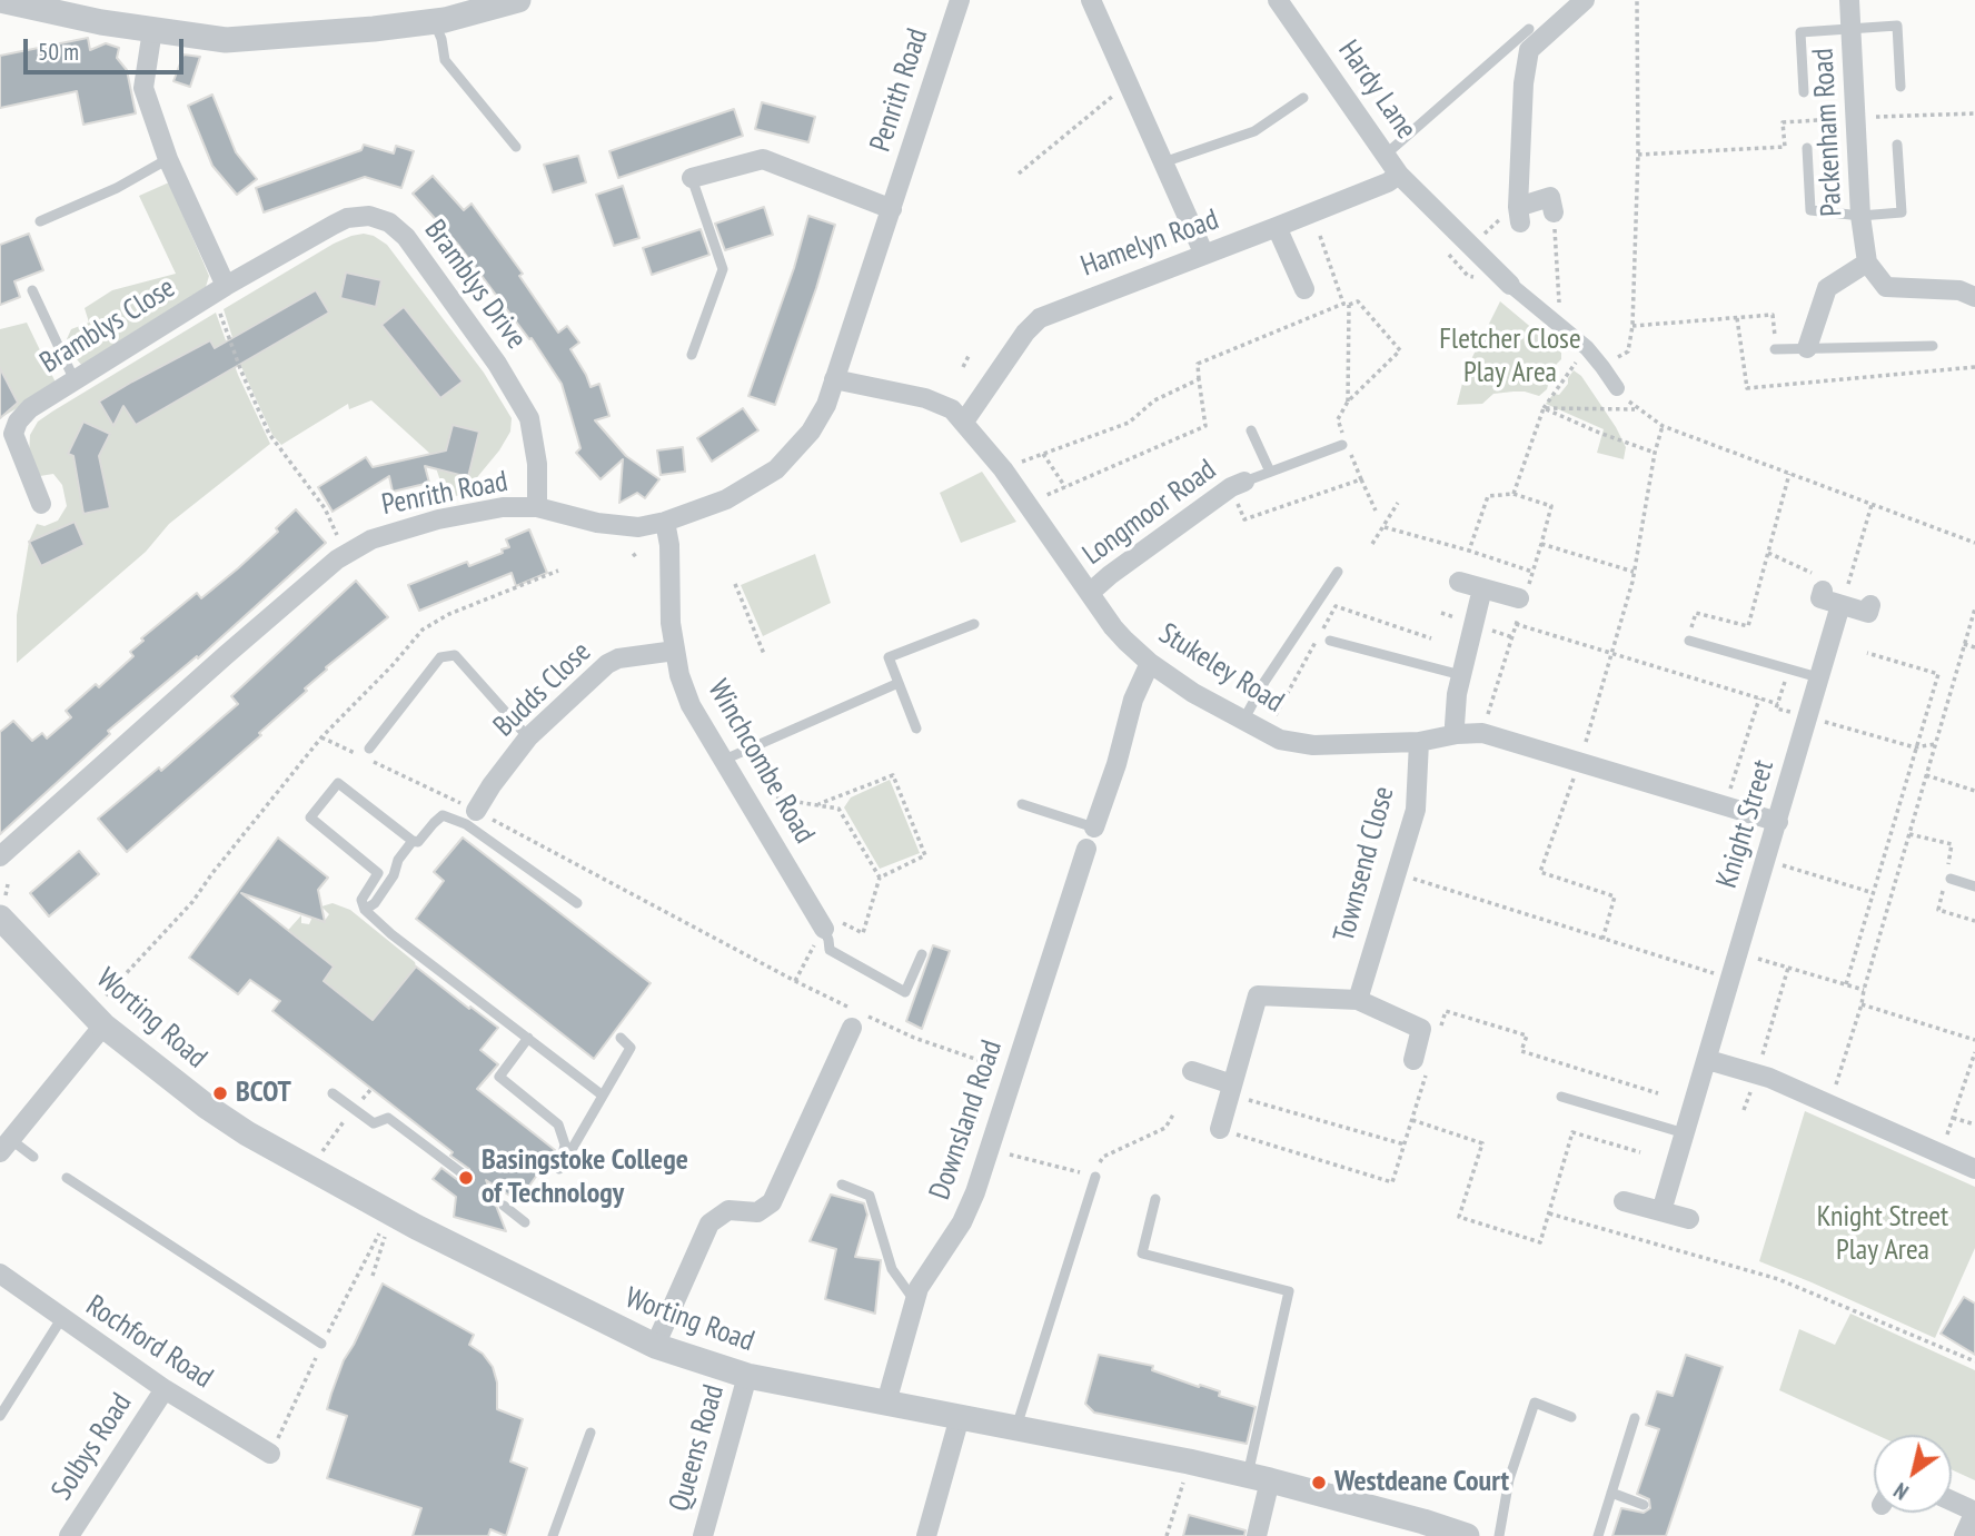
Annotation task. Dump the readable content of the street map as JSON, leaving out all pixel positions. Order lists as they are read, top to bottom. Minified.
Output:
{"streets":{"street":["Penrith Road","Hardy Lane","Packenham Road","Hamelyn Road","Bramblys Drive","Bramblys Close","Longmoor Road","Stukeley Road","Budds Close","Winchcombe Road","Knight Street","Townsend Close","Worting Road","Downsland Road","Rochford Road","Solbys Road","Queens Road"]},"crossings":[["Penrith Road","Bramblys Drive"],["Penrith Road","Stukeley Road"],["Penrith Road","Winchcombe Road"],["Hardy Lane","Hamelyn Road"],["Hamelyn Road","Stukeley Road"],["Bramblys Drive","Bramblys Close"],["Longmoor Road","Stukeley Road"],["Stukeley Road","Knight Street"],["Stukeley Road","Townsend Close"],["Budds Close","Winchcombe Road"],["Worting Road","Downsland Road"],["Worting Road","Queens Road"],["Rochford Road","Solbys Road"]],"parks":["Fletcher Close Play Area","Knight Street Play Area"],"places":["BCOT","Basingstoke College of Technology","Westdeane Court"],"scale_bar":"50 m","north":"bottom left"}
